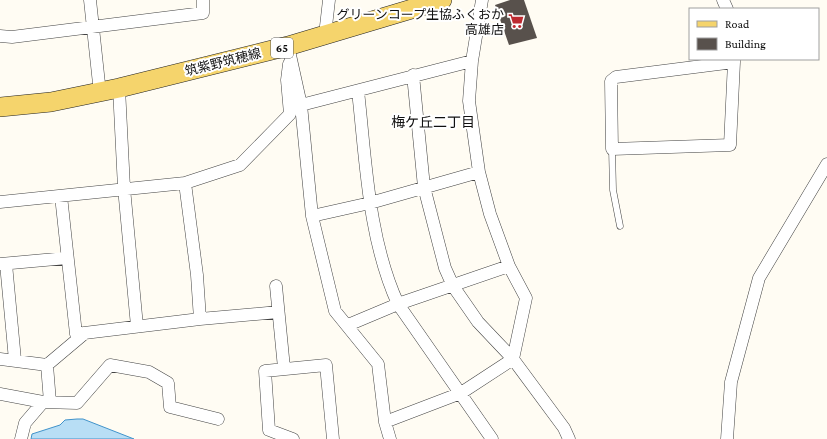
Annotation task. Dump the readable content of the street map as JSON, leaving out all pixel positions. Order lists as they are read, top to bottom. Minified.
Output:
{"streets":{"main road":["65","筑紫野筑穂線"]},"districts":["梅ケ丘二丁目"],"places":{"supermarket":["グリーンコープ生協ふくおか 高雄店"]},"legend":["Road","Building"]}
